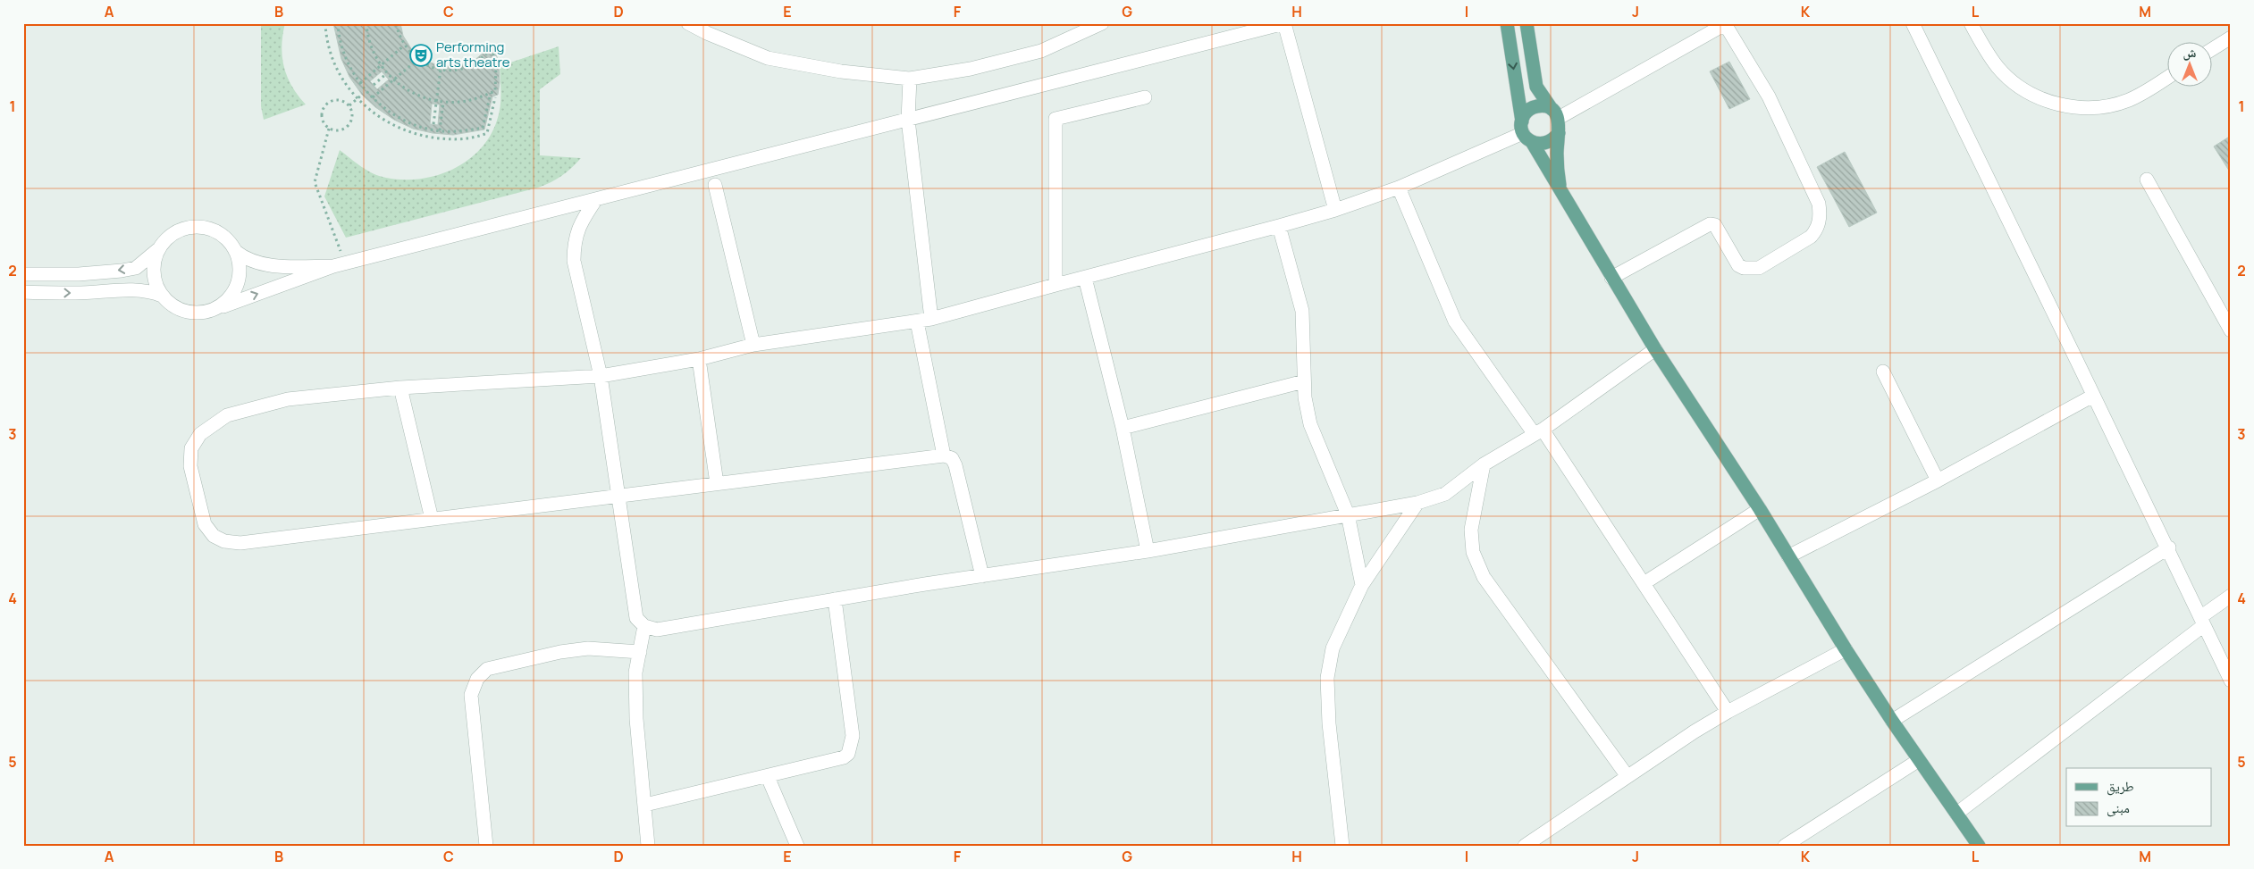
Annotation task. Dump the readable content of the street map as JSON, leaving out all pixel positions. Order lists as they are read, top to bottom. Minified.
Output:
{"places":{"theatre":["Performing arts theatre"]},"legend":["طريق","مبنى"],"north":"top","grid":{"columns":["A","B","C","D","E","F","G","H","I","J","K","L","M"],"rows":["1","2","3","4","5"]}}
